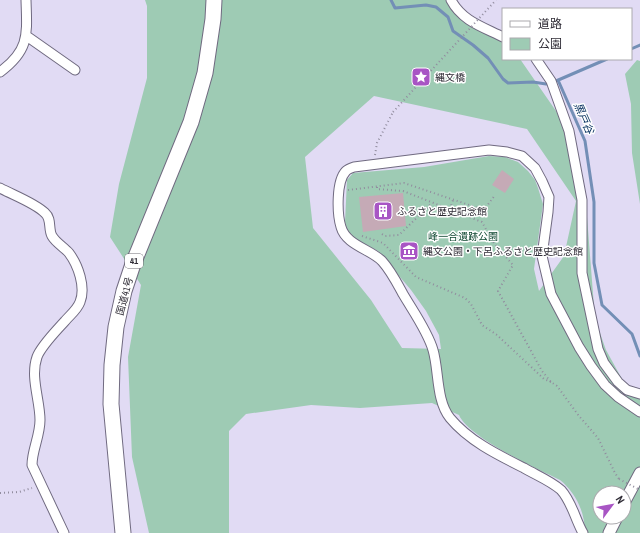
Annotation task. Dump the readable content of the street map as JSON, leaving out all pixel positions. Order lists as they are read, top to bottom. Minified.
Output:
{"streets":{"highway":["41","国道41号"]},"water":["黒戸谷"],"parks":["峰一合遺跡公園"],"places":{"place":["縄文橋"],"building":["ふるさと歴史記念館"],"museum":["縄文公園・下呂ふるさと歴史記念館"]},"legend":["道路","公園"],"north":"top right"}
